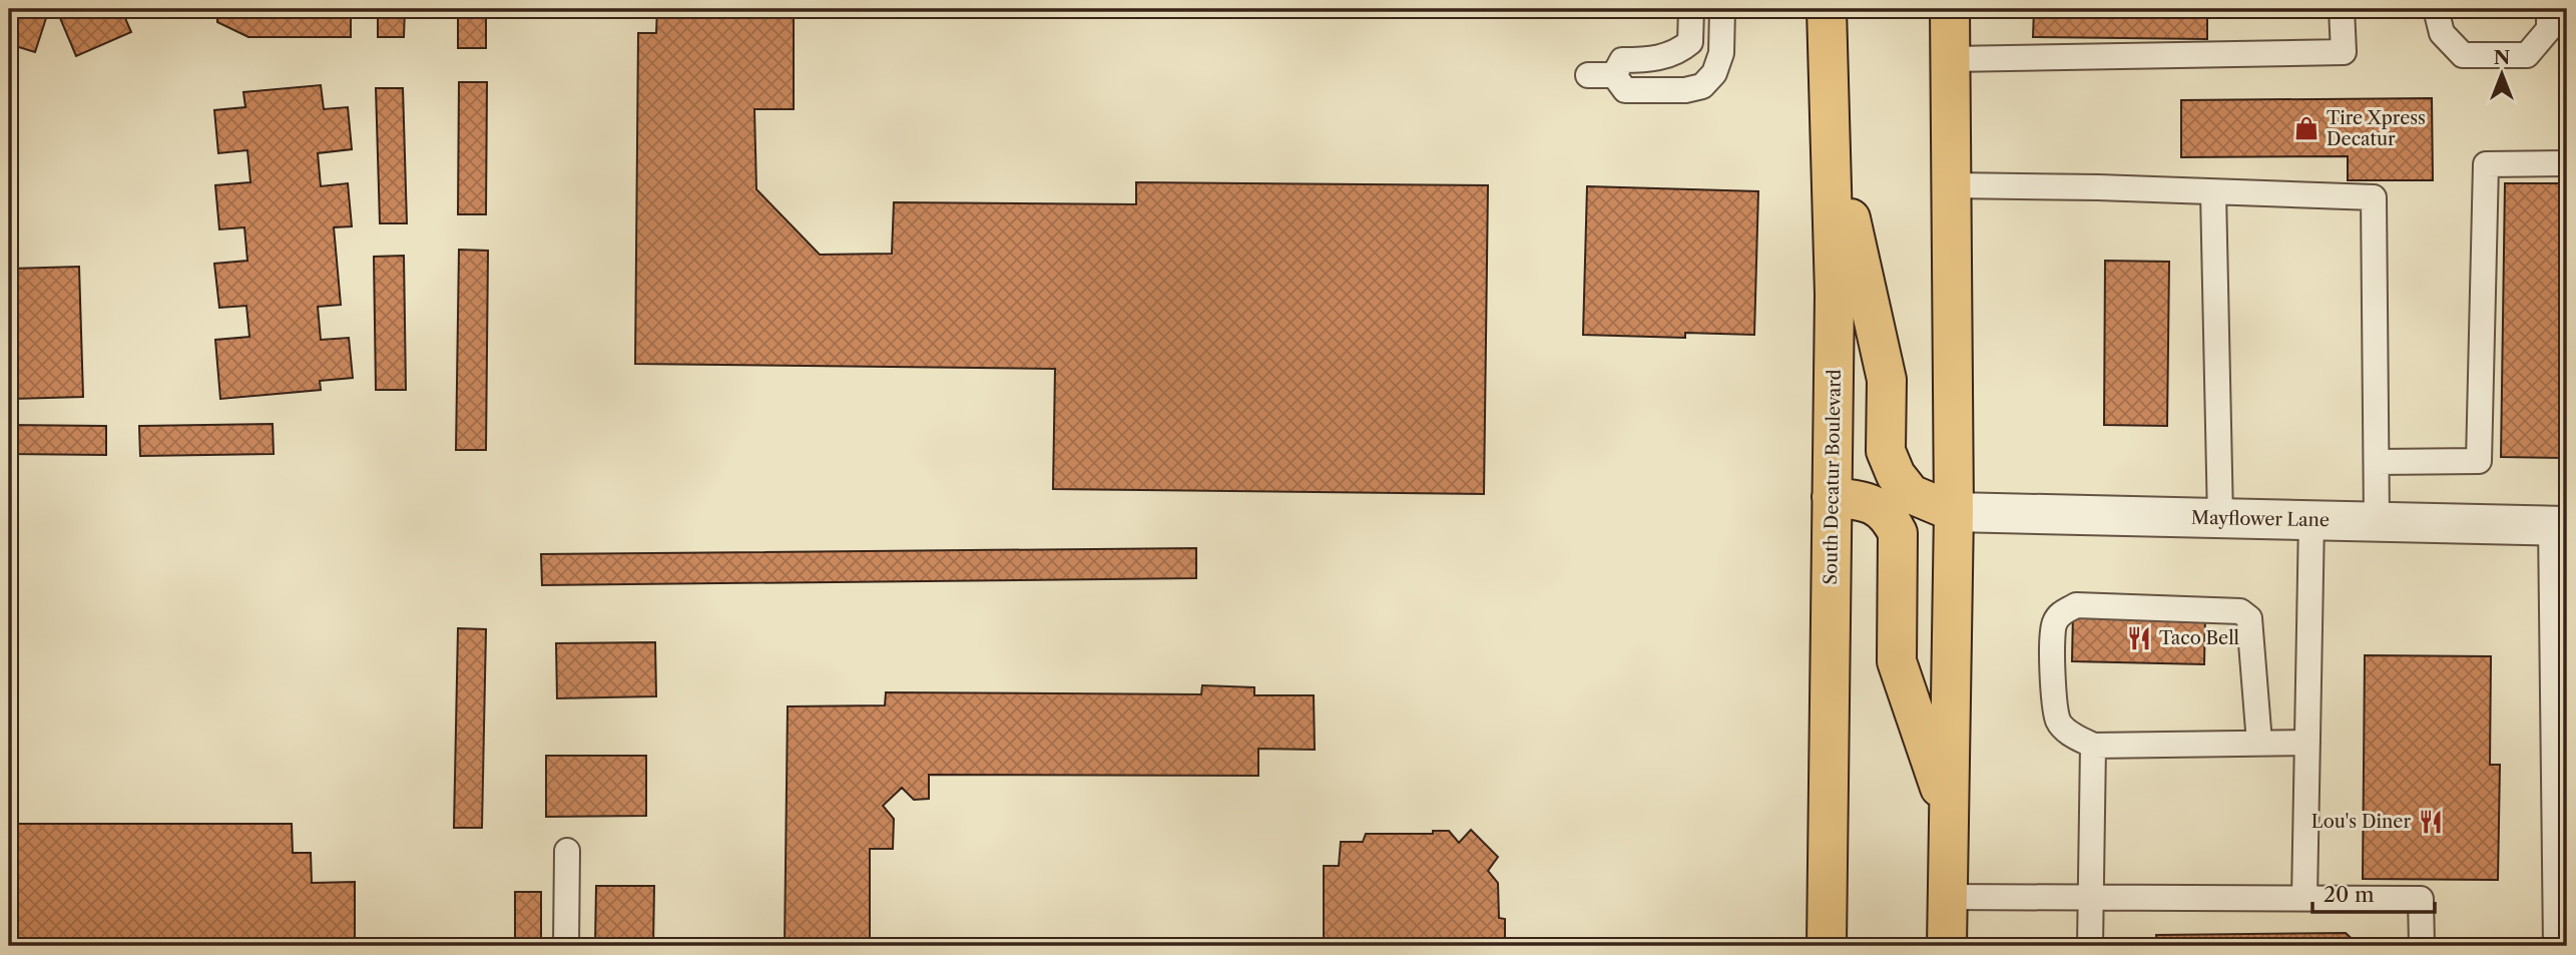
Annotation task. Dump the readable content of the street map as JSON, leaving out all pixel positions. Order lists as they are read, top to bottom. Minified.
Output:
{"streets":{"main road":["South Decatur Boulevard"],"street":["Mayflower Lane"]},"places":{"shop":["Tire Xpress Decatur"],"restaurant":["Taco Bell","Lou's Diner"]},"scale_bar":"20 m","north":"top"}
